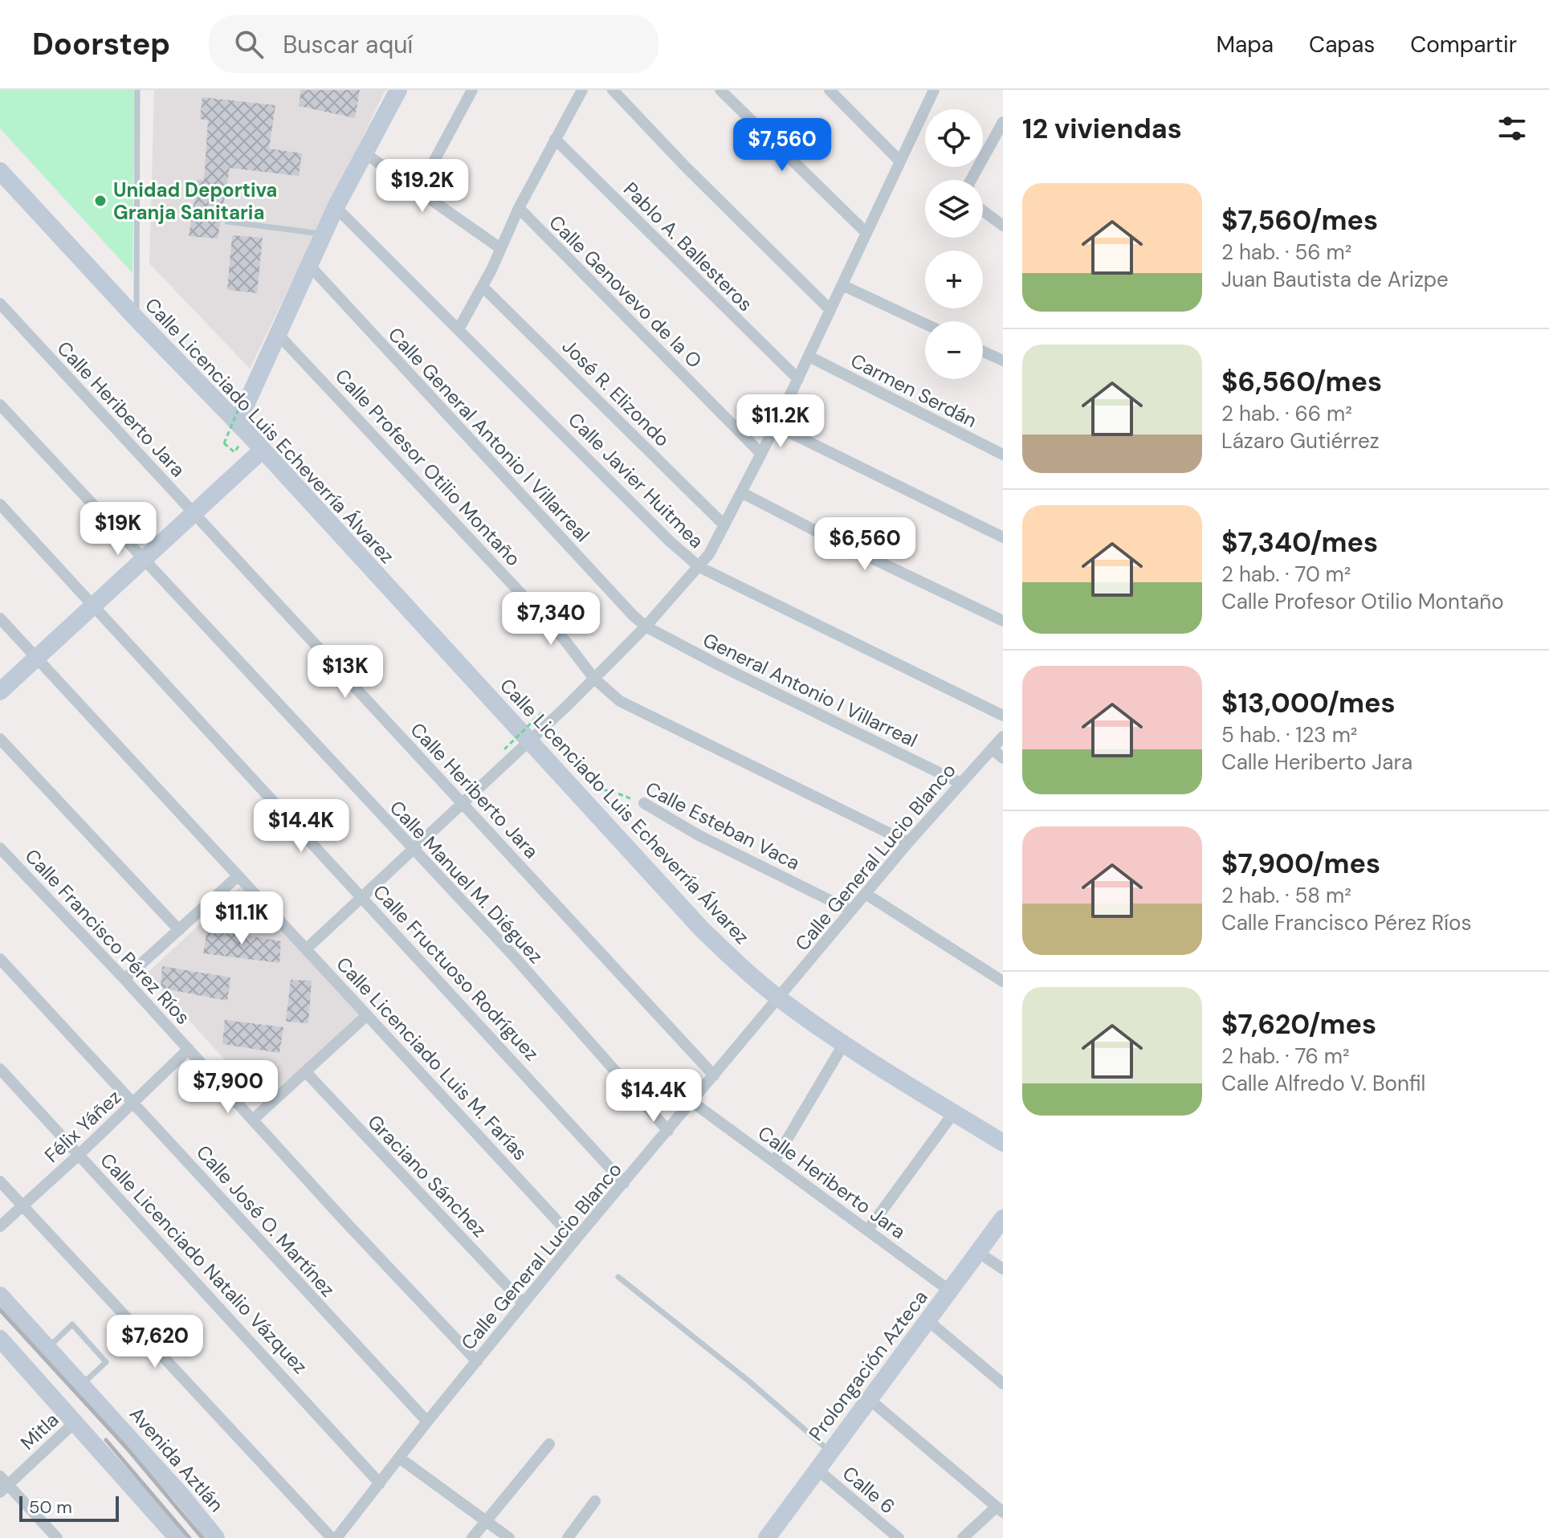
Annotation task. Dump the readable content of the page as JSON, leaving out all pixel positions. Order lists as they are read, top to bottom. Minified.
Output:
{"streets":{"street":["Pablo A. Ballesteros","Calle Genovevo de la O","Carmen Serdán","José R. Elizondo","Calle Heriberto Jara","Calle Licenciado Luis Echeverría Álvarez","Calle General Antonio I Villarreal","Calle Profesor Otilio Montaño","Calle Javier Huitmea","General Antonio I Villarreal","Calle Esteban Vaca","Calle General Lucio Blanco","Calle Manuel M. Diéguez","Calle Francisco Pérez Ríos","Calle Fructuoso Rodríguez","Calle Licenciado Luis M. Farías","Félix Yáñez","Graciano Sánchez","Calle José O. Martínez","Calle Licenciado Natalio Vázquez","Prolongación Azteca","Mitla","Avenida Aztlán","Calle 6"]},"crossings":[["Calle Heriberto Jara","Calle General Lucio Blanco"],["Calle Heriberto Jara","Prolongación Azteca"],["Calle Licenciado Luis Echeverría Álvarez","Calle Esteban Vaca"],["Calle Licenciado Luis Echeverría Álvarez","Calle General Lucio Blanco"],["Calle General Antonio I Villarreal","General Antonio I Villarreal"],["Calle Profesor Otilio Montaño","Calle General Lucio Blanco"],["General Antonio I Villarreal","Calle General Lucio Blanco"],["Calle Esteban Vaca","Calle General Lucio Blanco"],["Calle General Lucio Blanco","Calle Manuel M. Diéguez"],["Calle General Lucio Blanco","Calle Francisco Pérez Ríos"],["Calle General Lucio Blanco","Calle Fructuoso Rodríguez"],["Calle General Lucio Blanco","Calle Licenciado Luis M. Farías"],["Calle General Lucio Blanco","Graciano Sánchez"],["Calle General Lucio Blanco","Calle José O. Martínez"],["Calle General Lucio Blanco","Calle Licenciado Natalio Vázquez"],["Calle Francisco Pérez Ríos","Félix Yáñez"],["Félix Yáñez","Calle José O. Martínez"],["Félix Yáñez","Calle Licenciado Natalio Vázquez"],["Prolongación Azteca","Calle 6"]],"places":["Unidad Deportiva Granja Sanitaria"],"scale_bar":"50 m","page":{"header":"Doorstep","search":"Buscar aquí","nav":["Mapa","Capas","Compartir"],"heading":"12 viviendas","map_buttons":["+","−"],"price":["$7,560","$19.2K","$11.2K","$19K","$6,560","$7,340","$13K","$14.4K","$11.1K","$7,900","$14.4K","$7,620"],"list":[{"name":"$7,560/mes","note":"2 hab. · 56 m² · Juan Bautista de Arizpe"},{"name":"$6,560/mes","note":"2 hab. · 66 m² · Lázaro Gutiérrez"},{"name":"$7,340/mes","note":"2 hab. · 70 m² · Calle Profesor Otilio Montaño"},{"name":"$13,000/mes","note":"5 hab. · 123 m² · Calle Heriberto Jara"},{"name":"$7,900/mes","note":"2 hab. · 58 m² · Calle Francisco Pérez Ríos"},{"name":"$7,620/mes","note":"2 hab. · 76 m² · Calle Alfredo V. Bonfil"}],"scale":"50 m"}}
